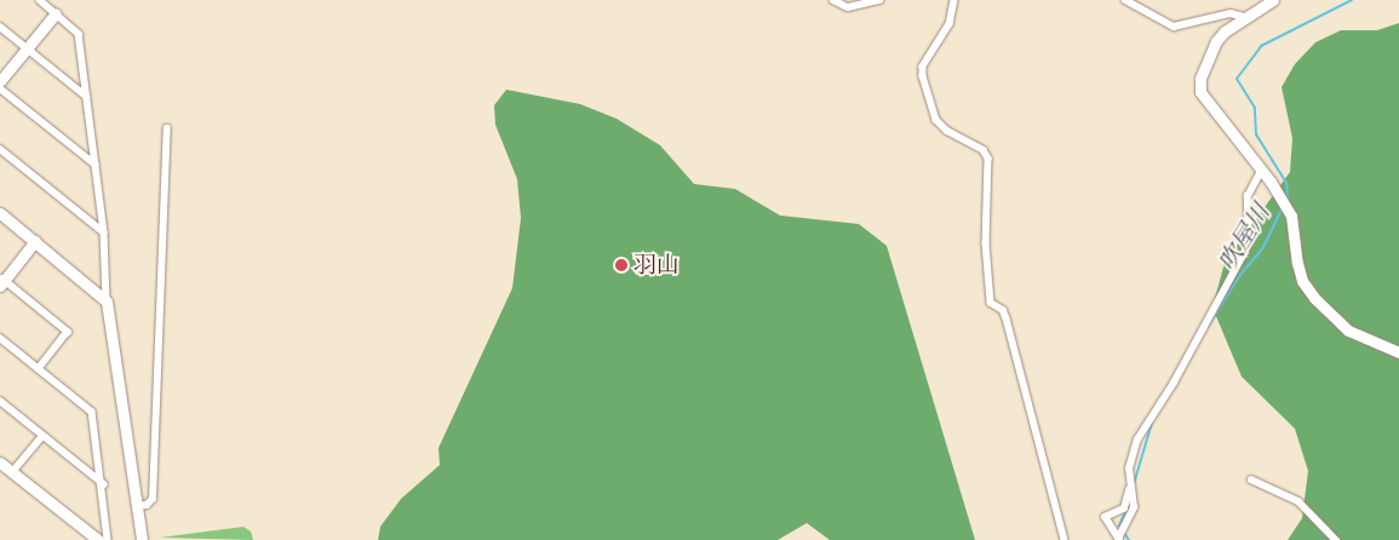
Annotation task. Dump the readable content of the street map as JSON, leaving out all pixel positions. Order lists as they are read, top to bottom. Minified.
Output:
{"water":["吹屋川"],"places":["羽山"]}
